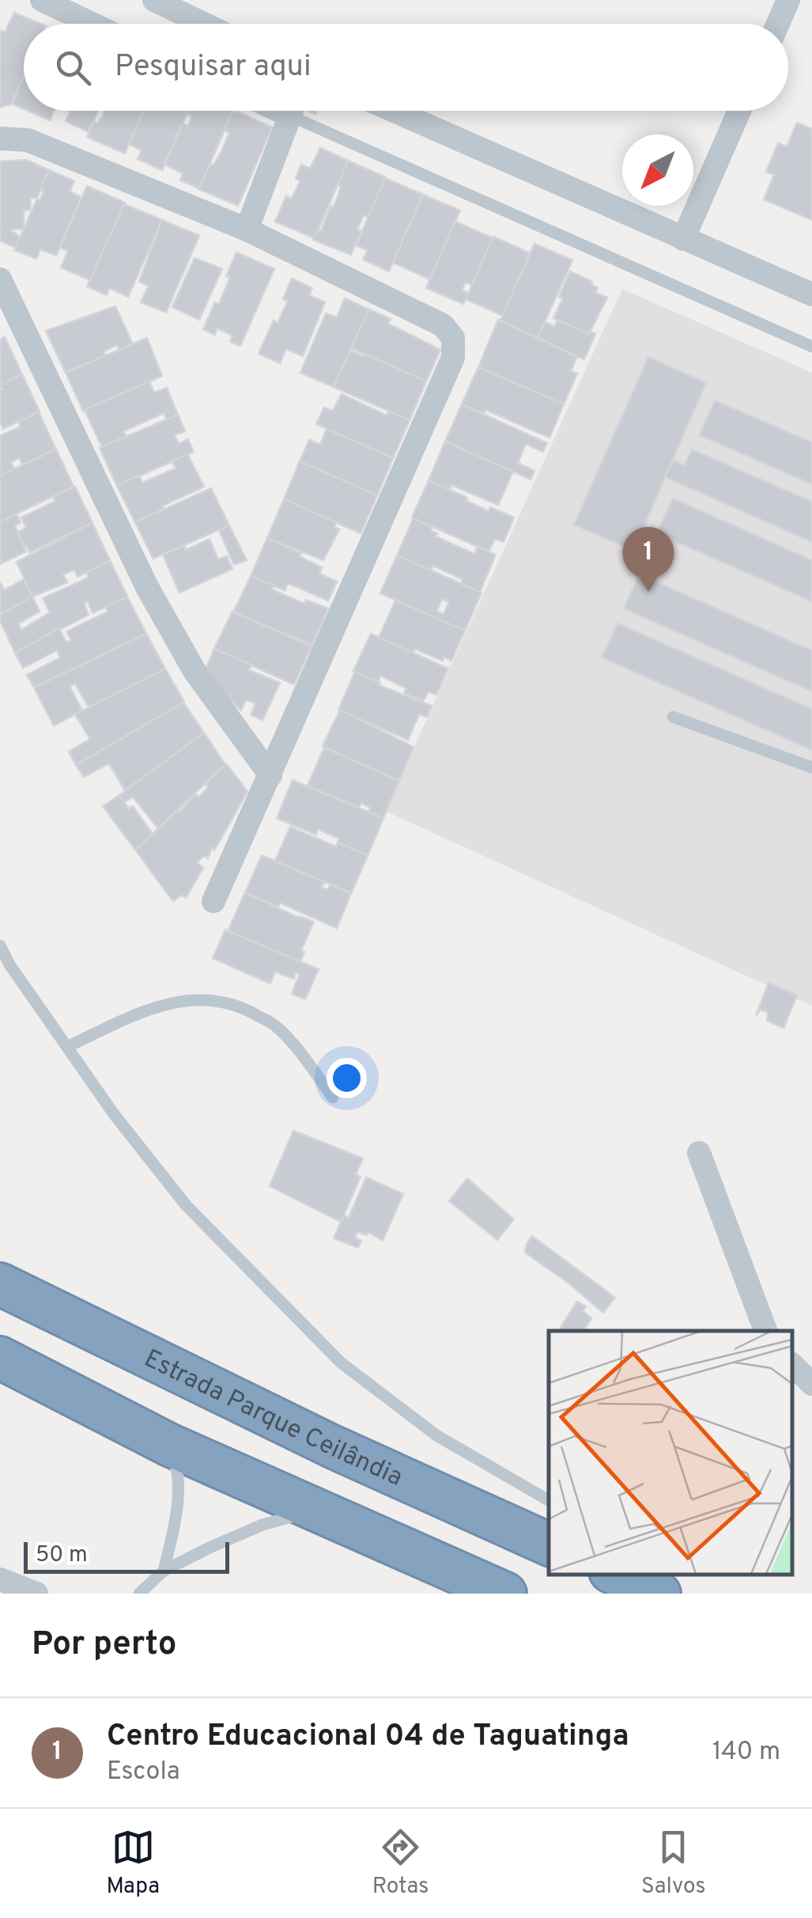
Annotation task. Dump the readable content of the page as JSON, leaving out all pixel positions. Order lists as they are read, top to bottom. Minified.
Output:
{"streets":{"highway":["Estrada Parque Ceilândia"]},"scale_bar":"50 m","north":"bottom left","page":{"search":"Pesquisar aqui","pins":"1","scale":"50 m","heading":"Por perto","list":[{"mark":"1","name":"Centro Educacional 04 de Taguatinga","note":"Escola","value":"140 m"}],"nav":["Mapa","Rotas","Salvos"]}}
